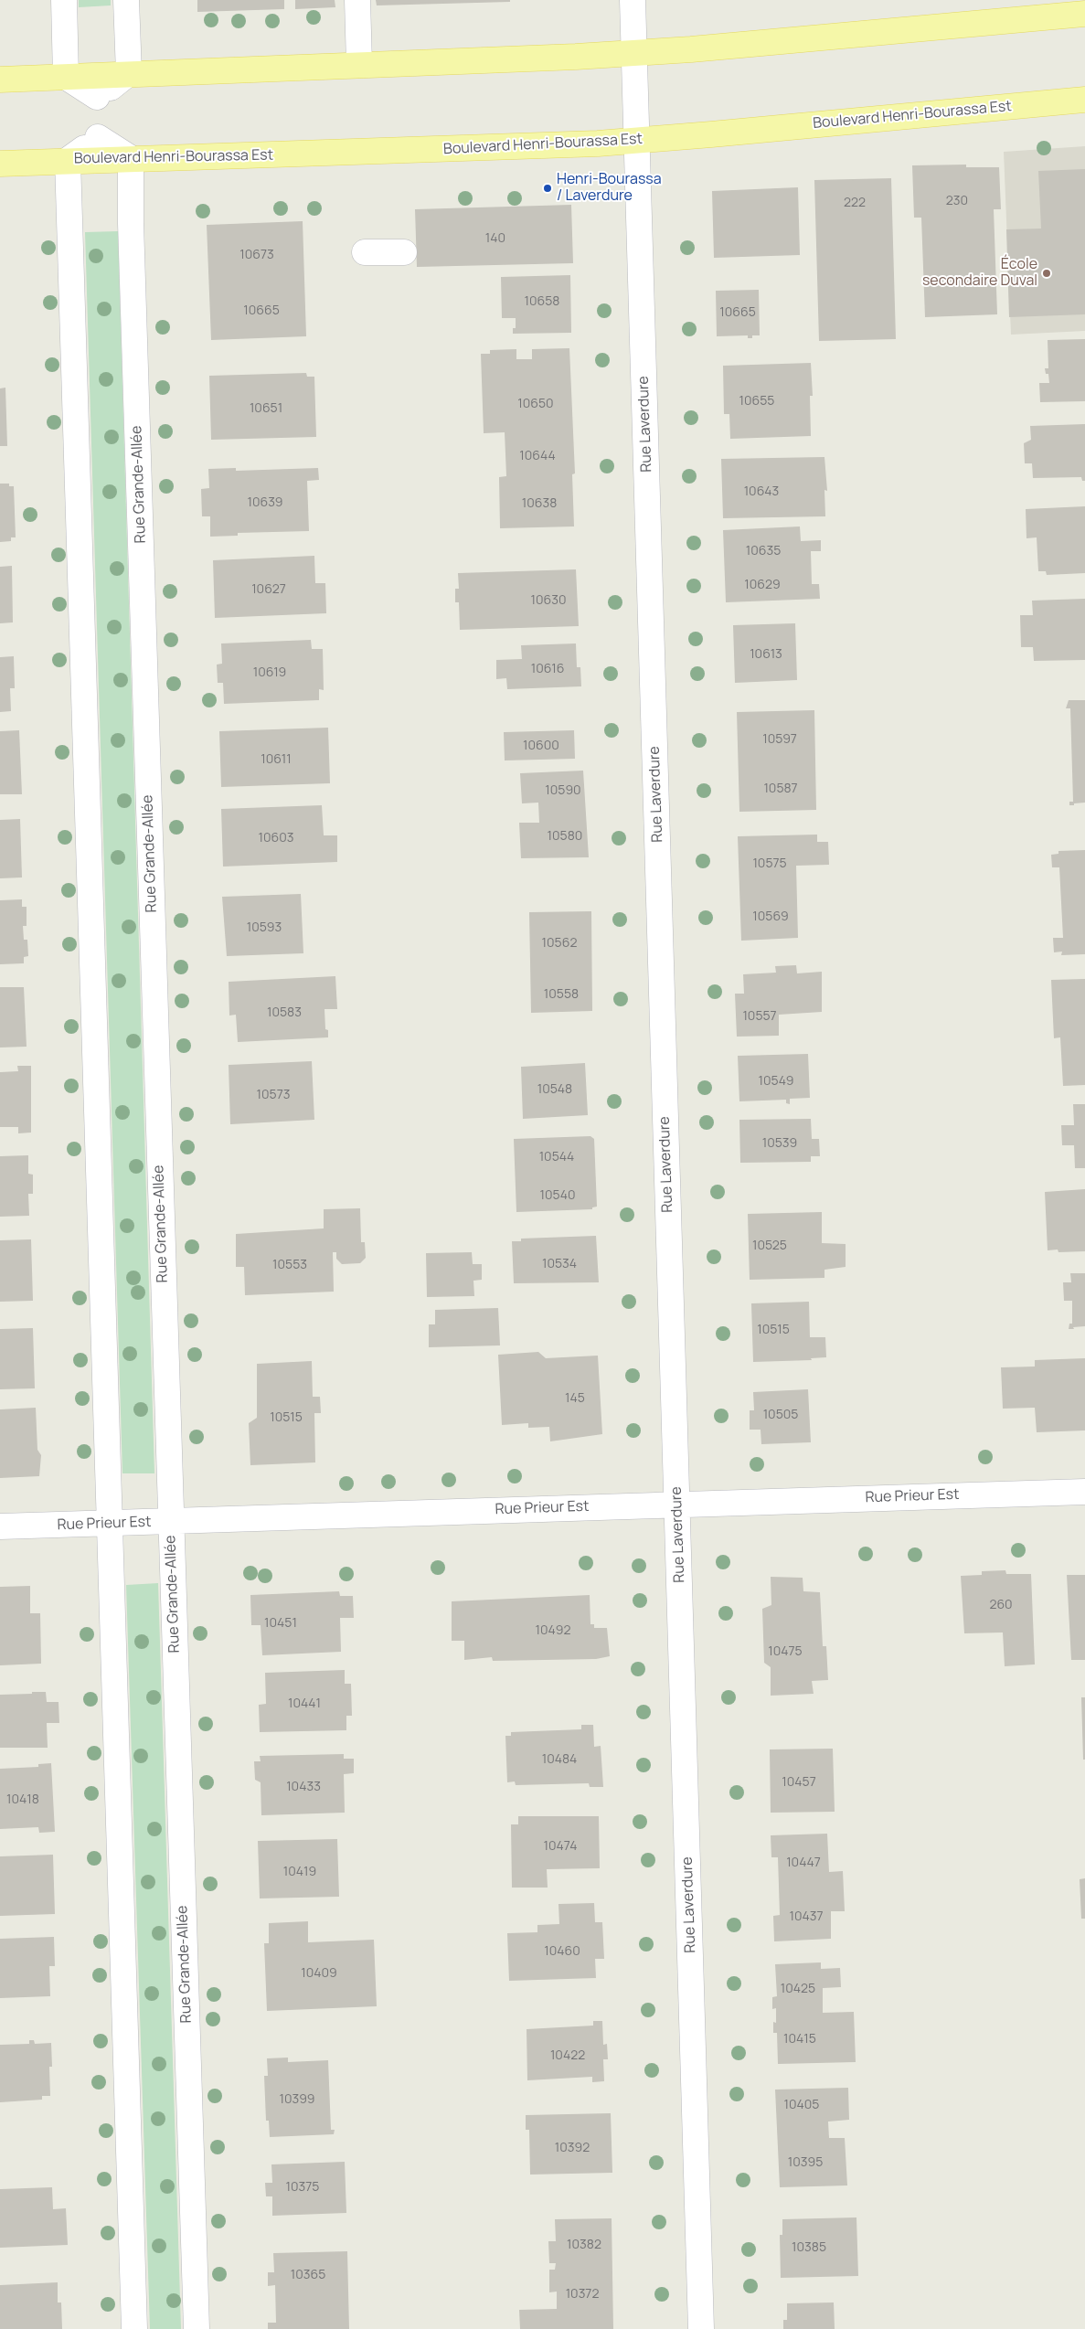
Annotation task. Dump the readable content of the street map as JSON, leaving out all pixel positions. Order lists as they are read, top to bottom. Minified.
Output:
{"streets":{"main road":["Boulevard Henri-Bourassa Est"],"street":["Rue Laverdure","Rue Grande-Allée","Rue Prieur Est"]},"crossings":[["Boulevard Henri-Bourassa Est","Rue Laverdure"],["Boulevard Henri-Bourassa Est","Rue Grande-Allée"],["Rue Laverdure","Rue Prieur Est"],["Rue Grande-Allée","Rue Prieur Est"]],"places":["Henri-Bourassa / Laverdure","École secondaire Duval"],"house_numbers":["230","222","140","10673","10658","10665","10665","10655","10650","10651","10644","10643","10639","10638","10635","10629","10627","10630","10613","10616","10619","10597","10600","10611","10587","10590","10580","10603","10575","10569","10593","10562","10558","10583","10557","10549","10548","10573","10539","10544","10540","10525","10534","10553","10515","145","10505","10515","260","10451","10492","10475","10441","10484","10457","10433","10418","10474","10447","10419","10437","10460","10409","10425","10415","10422","10399","10405","10392","10395","10375","10382","10385","10365","10372"]}
